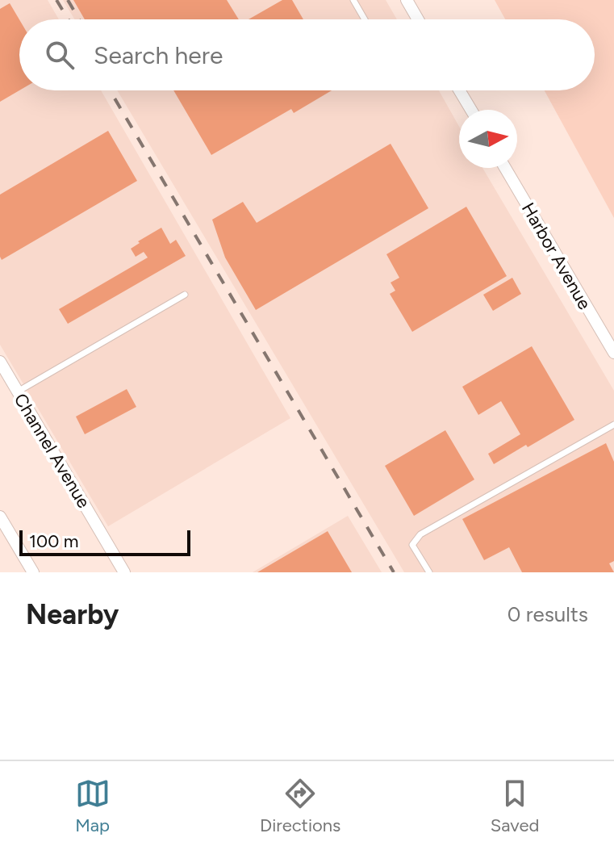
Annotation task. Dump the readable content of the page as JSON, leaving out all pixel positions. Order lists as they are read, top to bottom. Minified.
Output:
{"streets":{"street":["Harbor Avenue","Channel Avenue"]},"scale_bar":"100 m","north":"right","page":{"search":"Search here","scale":"100 m","heading":["Nearby","0 results"],"nav":["Map","Directions","Saved"]}}
